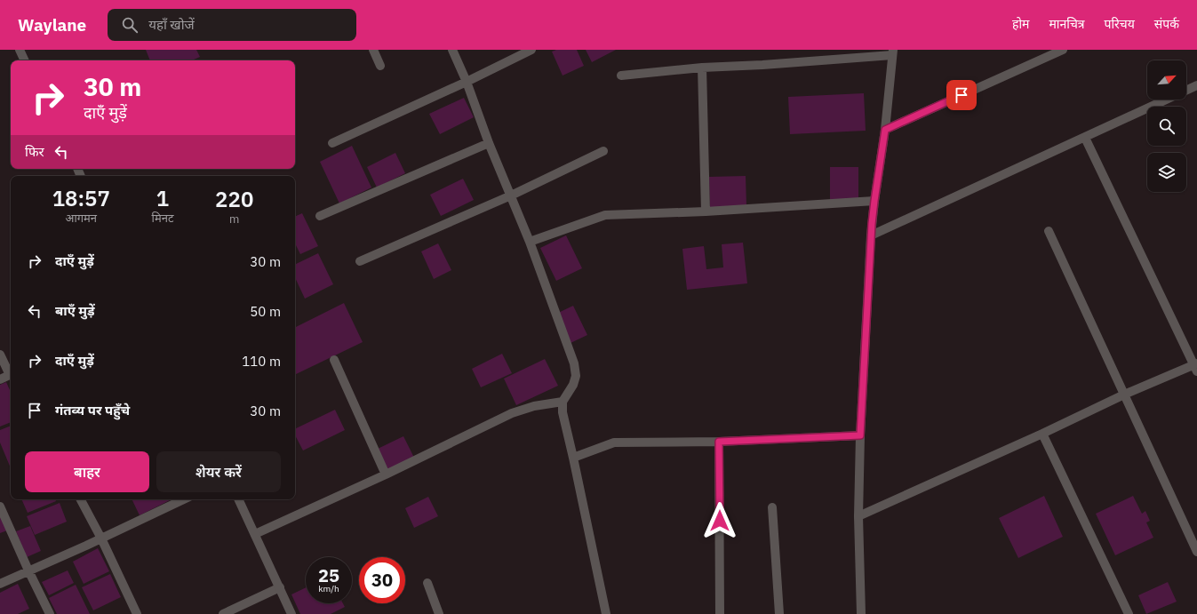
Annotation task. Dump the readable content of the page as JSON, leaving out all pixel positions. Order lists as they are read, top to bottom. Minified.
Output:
{"north":"top right","page":{"header":"Waylane","search":"यहाँ खोजें","nav":["होम","मानचित्र","परिचय","संपर्क"],"turn":["30 m","दाएँ मुड़ें"],"then":"फिर","eta":["18:57","आगमन","1","मिनट","220","m"],"list":[{"name":"दाएँ मुड़ें","value":"30 m"},{"name":"बाएँ मुड़ें","value":"50 m"},{"name":"दाएँ मुड़ें","value":"110 m"},{"name":"गंतव्य पर पहुँचे","value":"30 m"}],"buttons":["बाहर","शेयर करें"],"speed":"25 km/h","limit":"30"}}
